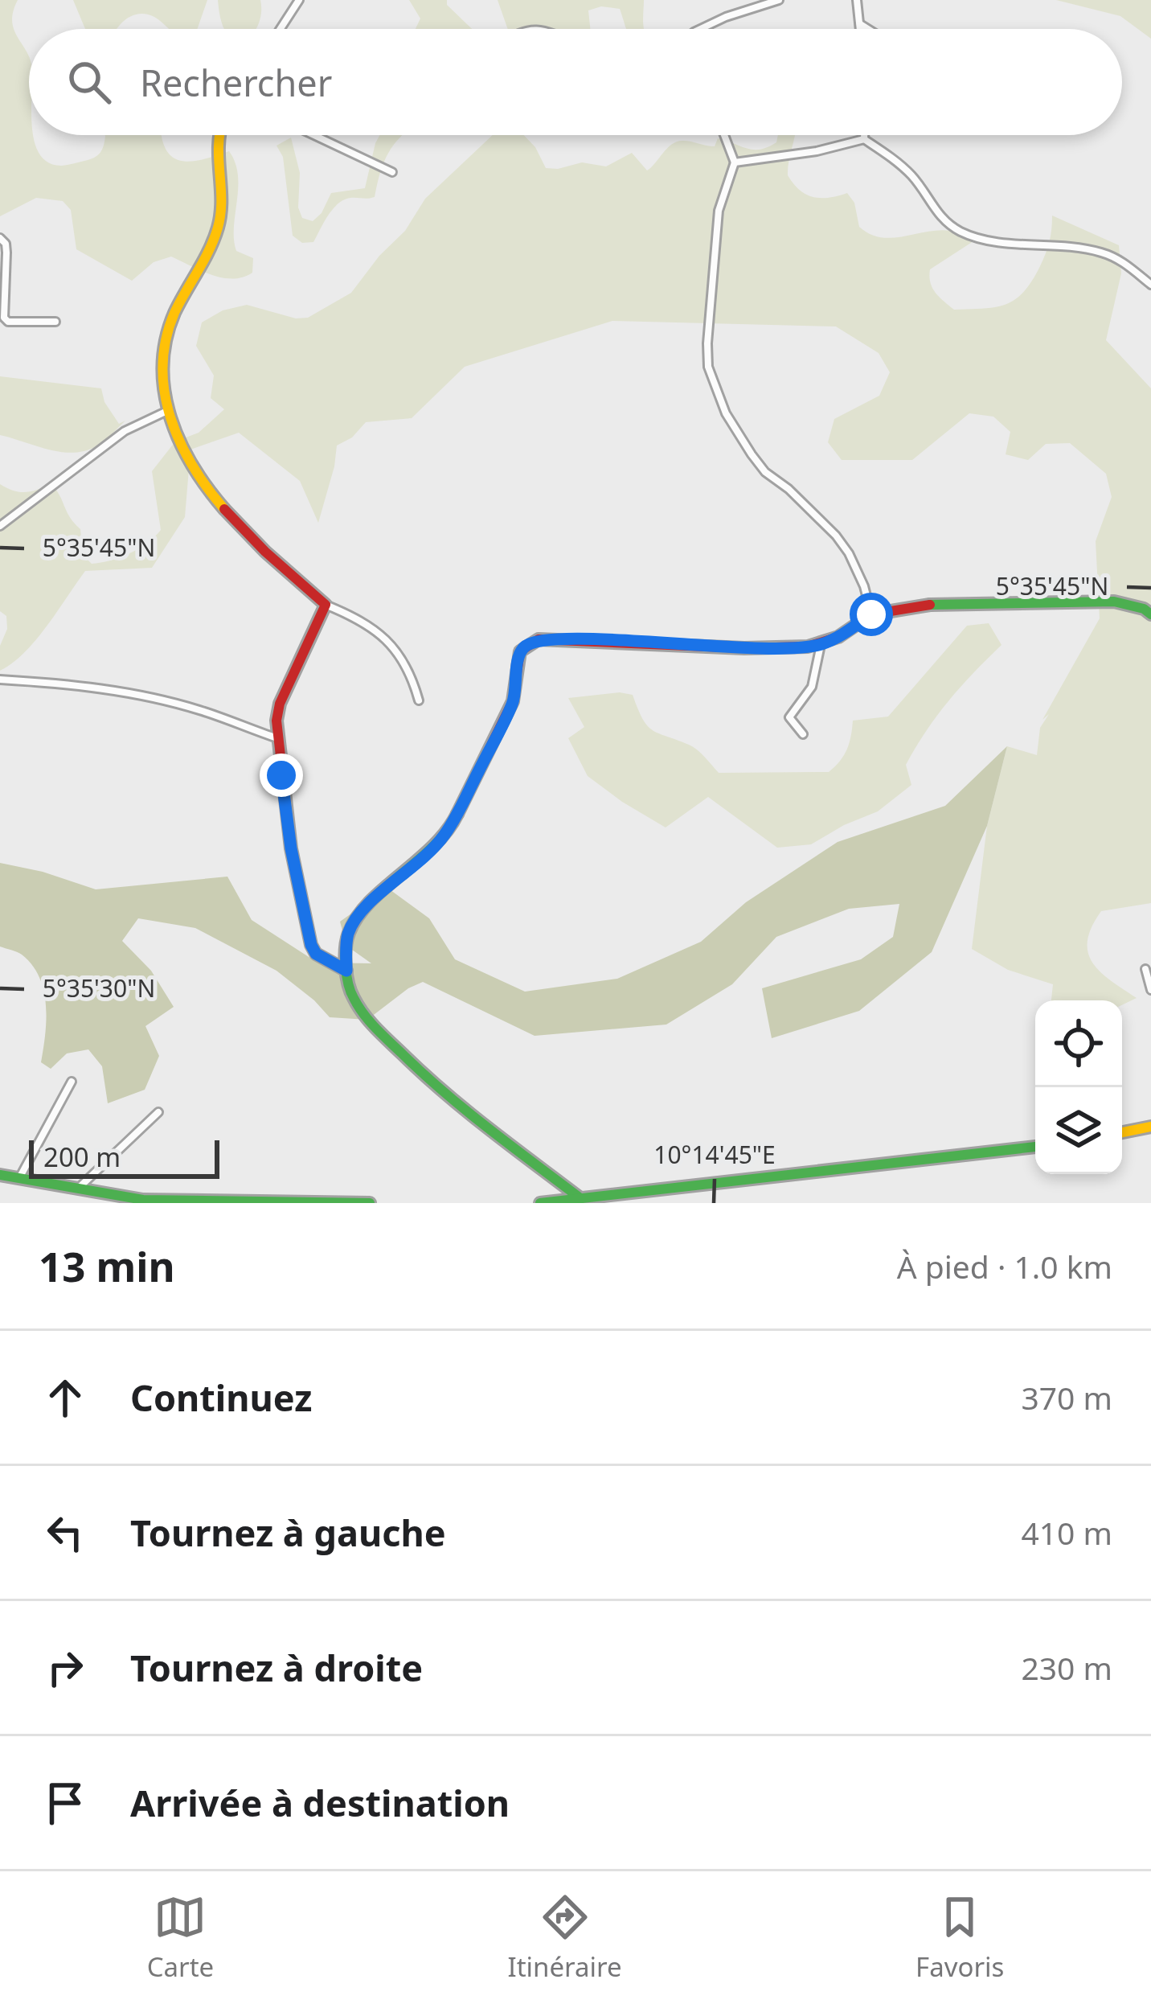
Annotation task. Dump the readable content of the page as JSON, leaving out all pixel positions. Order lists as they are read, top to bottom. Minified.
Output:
{"scale_bar":"200 m","page":{"search":"Rechercher","scale":"200 m","heading":["13 min","À pied · 1.0 km"],"list":[["Continuez","370 m"],["Tournez à gauche","410 m"],["Tournez à droite","230 m"],"Arrivée à destination"],"nav":["Carte","Itinéraire","Favoris"]},"coordinates":["5°35'45\"N","5°35'30\"N","10°14'45\"E"]}
